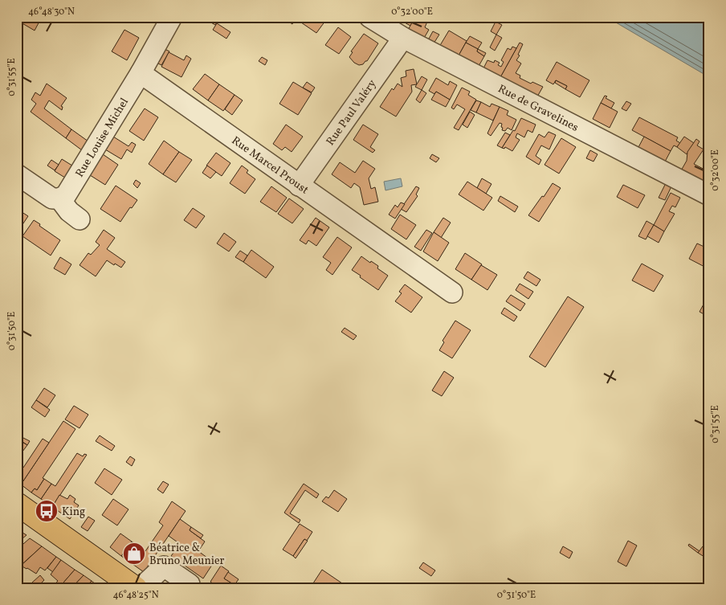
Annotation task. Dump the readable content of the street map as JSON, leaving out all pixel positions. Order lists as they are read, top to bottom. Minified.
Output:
{"streets":{"street":["Rue de Gravelines","Rue Paul Valéry","Rue Louise Michel","Rue Marcel Proust"]},"crossings":[["Rue de Gravelines","Rue Paul Valéry"],["Rue Paul Valéry","Rue Marcel Proust"],["Rue Louise Michel","Rue Marcel Proust"]],"places":{"bus stop":["King"],"shop":["Béatrice & Bruno Meunier"]},"coordinates":["46°48'30\"N","0°32'00\"E","0°31'55\"E","0°31'50\"E","46°48'25\"N"]}
